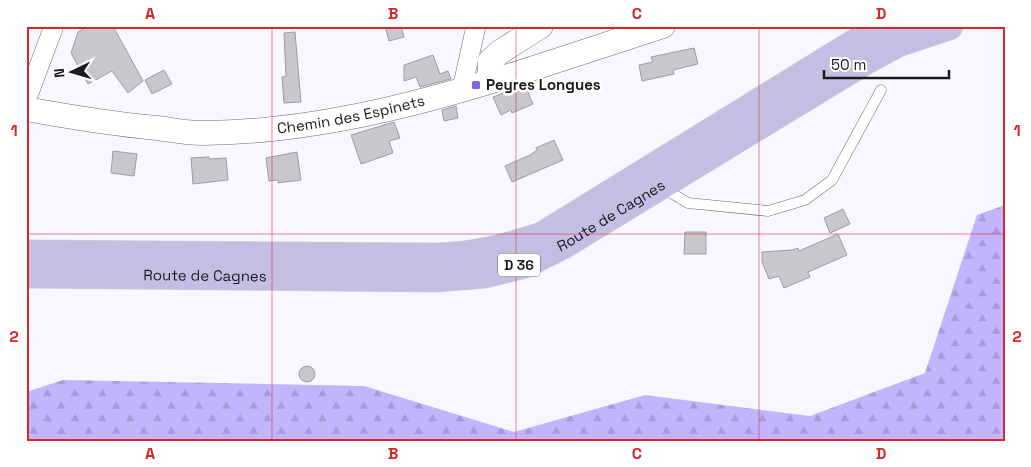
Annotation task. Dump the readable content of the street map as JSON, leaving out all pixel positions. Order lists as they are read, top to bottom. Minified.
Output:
{"streets":{"main road":["Route de Cagnes","D 36"],"street":["Chemin des Espinets"]},"places":{"transit":["Peyres Longues"]},"scale_bar":"50 m","north":"left","grid":{"columns":["A","B","C","D"],"rows":["1","2"]}}
